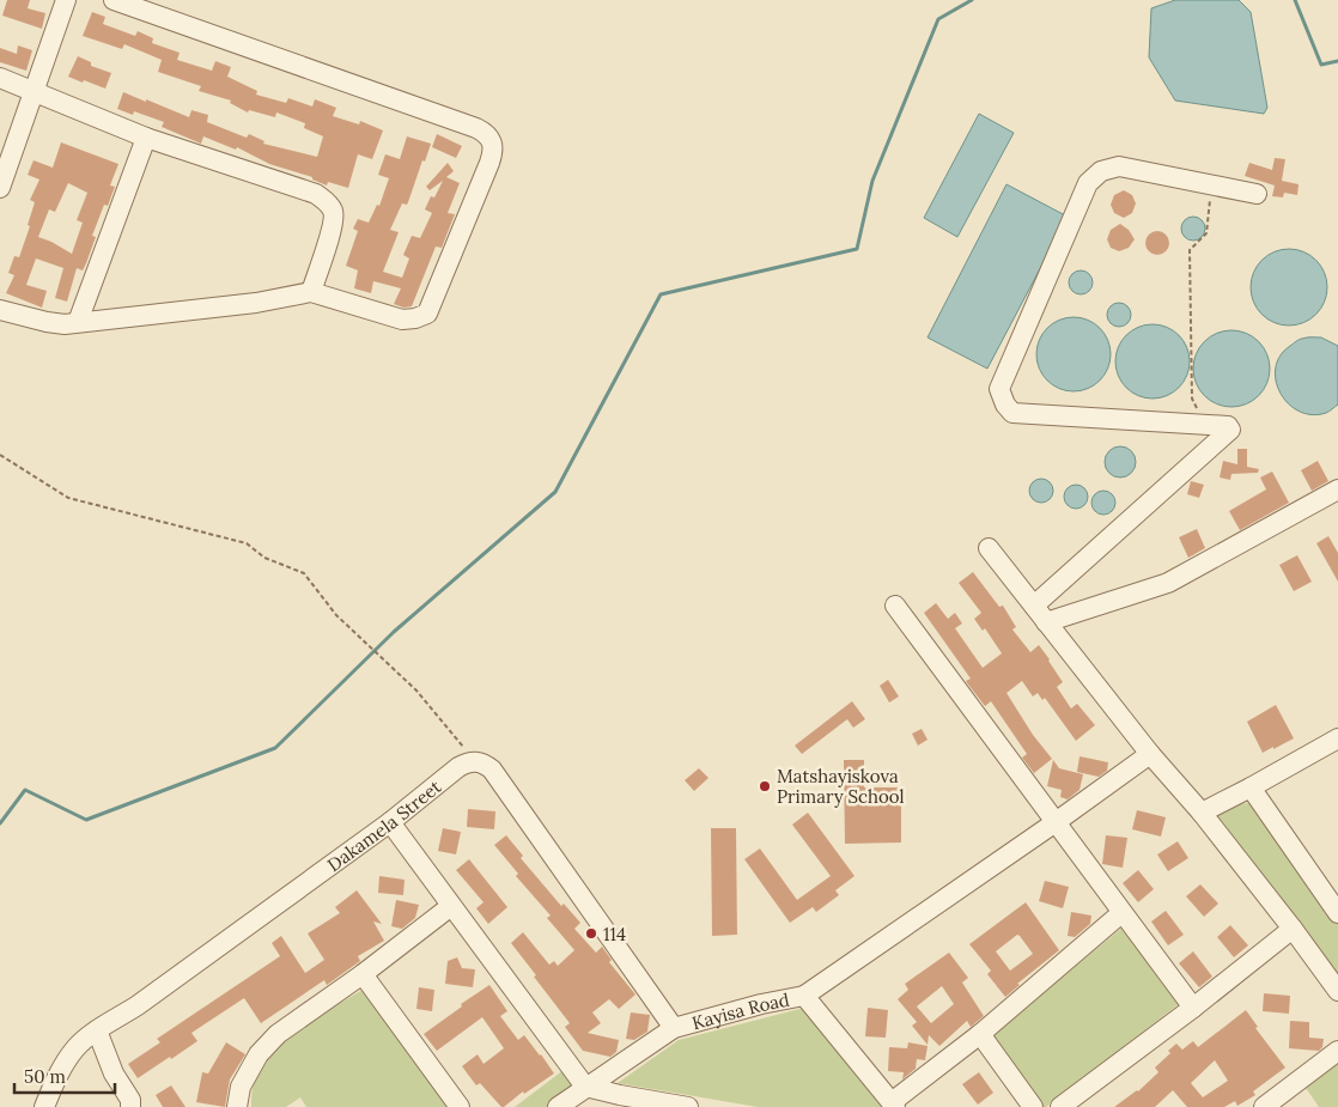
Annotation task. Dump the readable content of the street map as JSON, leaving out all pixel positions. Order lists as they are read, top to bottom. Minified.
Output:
{"streets":{"street":["Dakamela Street","Kayisa Road"]},"places":["Matshayiskova Primary School","114"],"scale_bar":"50 m"}
